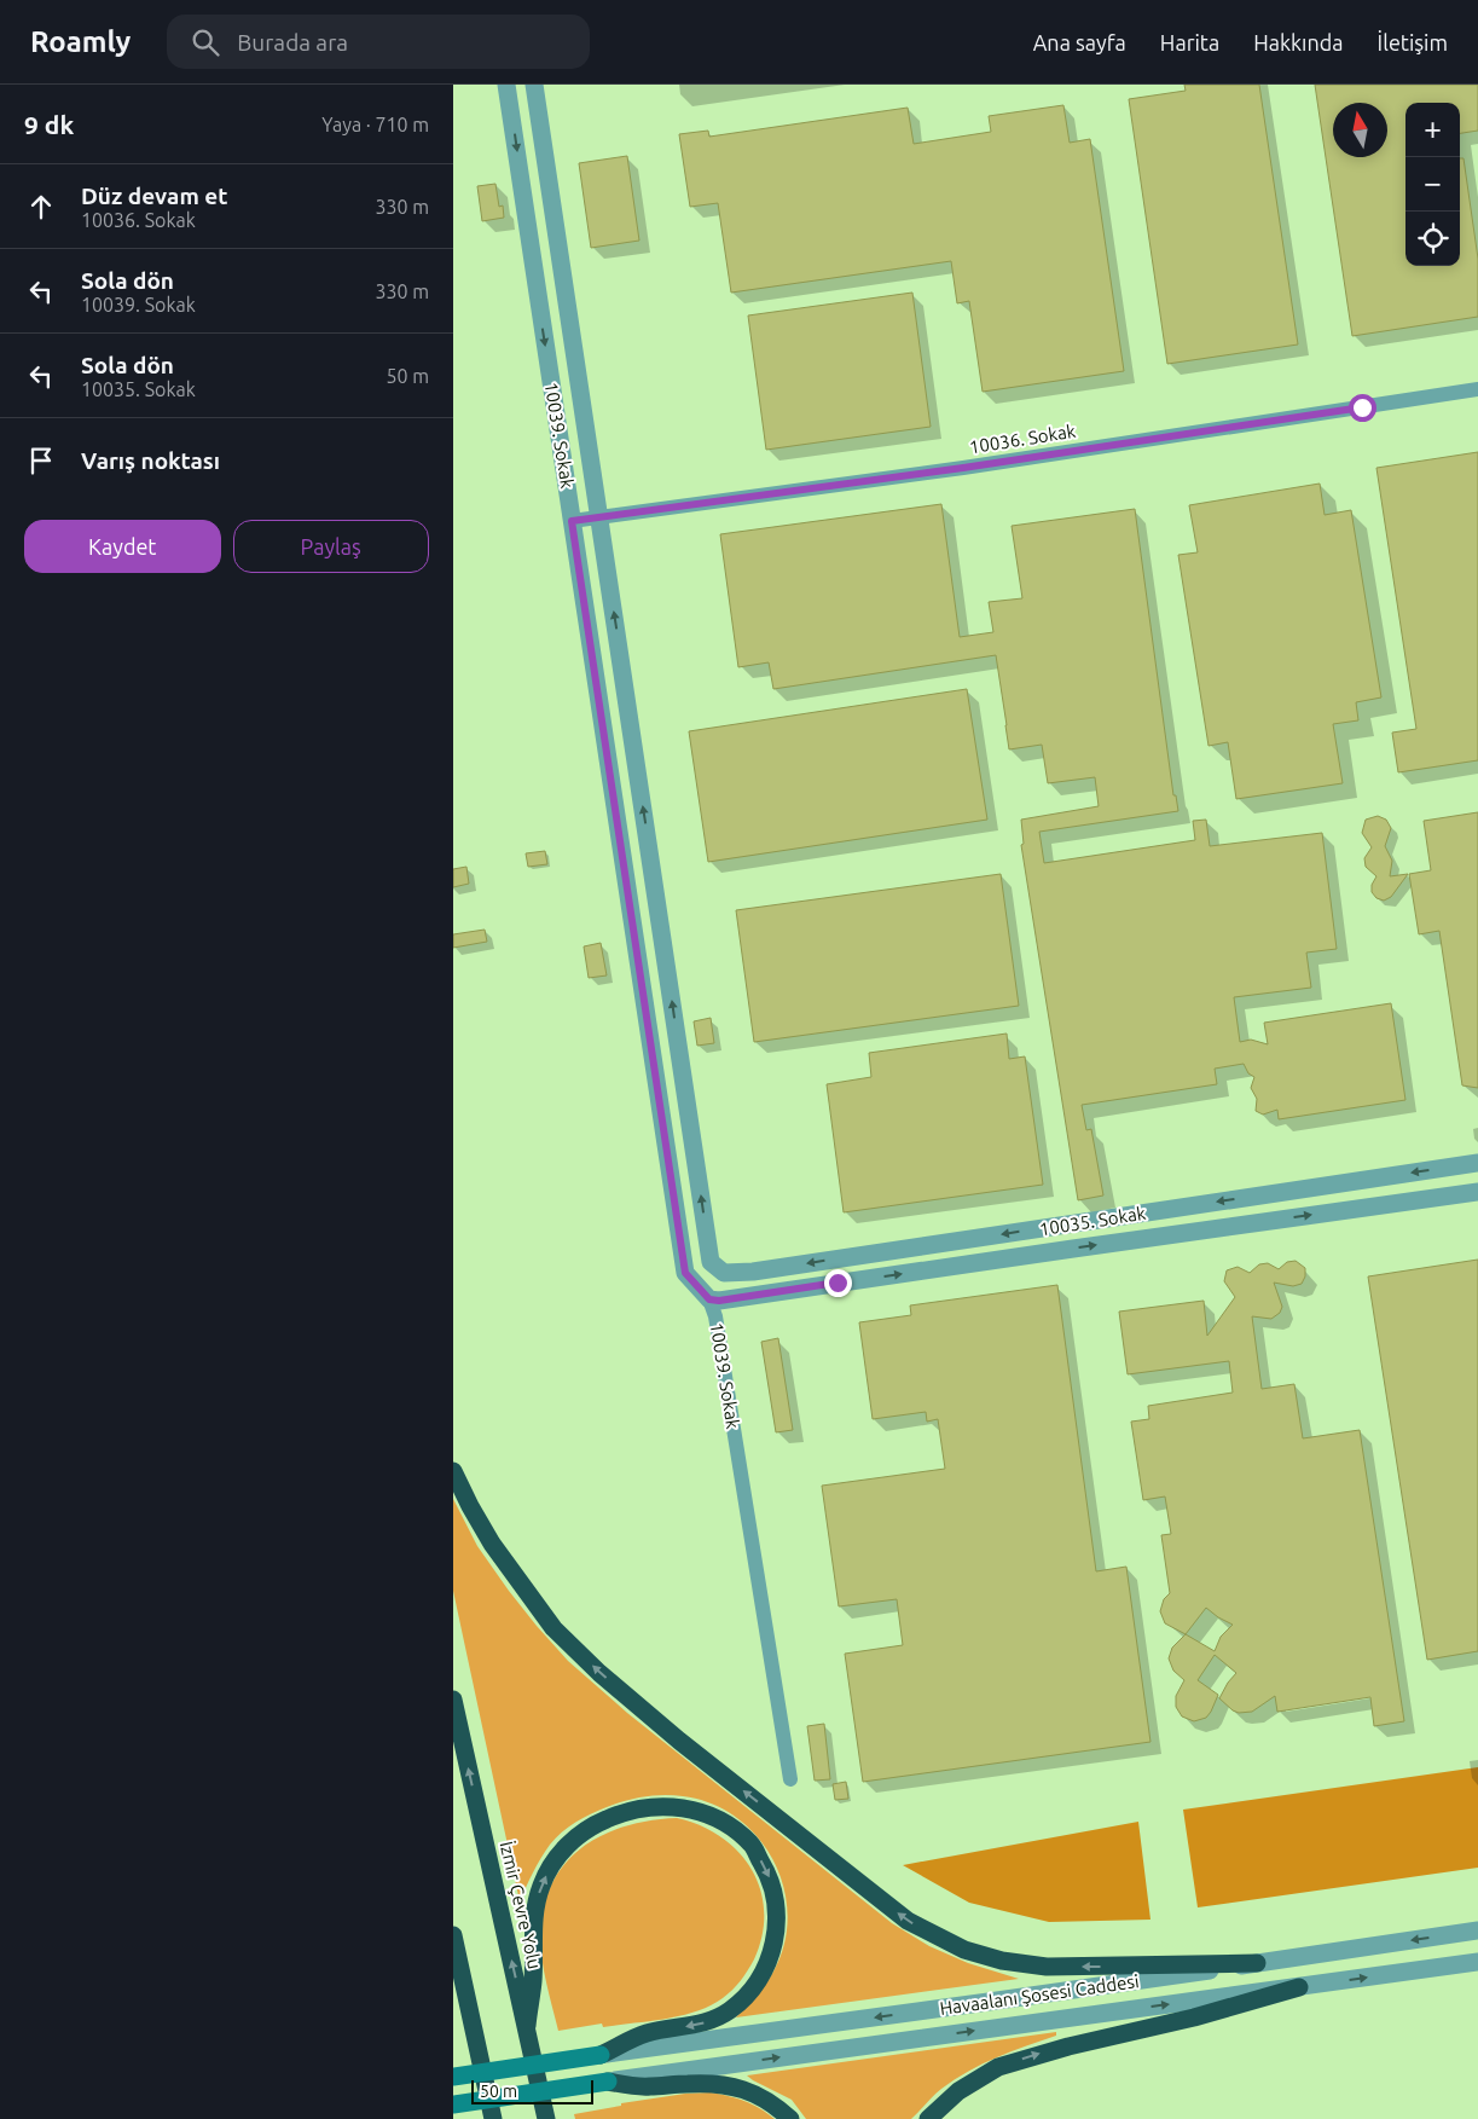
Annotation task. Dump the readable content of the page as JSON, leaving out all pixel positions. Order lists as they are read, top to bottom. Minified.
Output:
{"streets":{"highway":["İzmir Çevre Yolu"],"street":["10039. Sokak","10036. Sokak","10035. Sokak","Havaalanı Şosesi Caddesi"]},"crossings":[["10039. Sokak","10036. Sokak"],["10039. Sokak","10035. Sokak"]],"scale_bar":"50 m","north":"top","page":{"header":"Roamly","search":"Burada ara","nav":["Ana sayfa","Harita","Hakkında","İletişim"],"heading":["9 dk","Yaya · 710 m"],"map_buttons":["+","−"],"list":[["Düz devam et","10036. Sokak","330 m"],["Sola dön","10039. Sokak","330 m"],["Sola dön","10035. Sokak","50 m"],"Varış noktası"],"buttons":["Kaydet","Paylaş"],"scale":"50 m"}}
